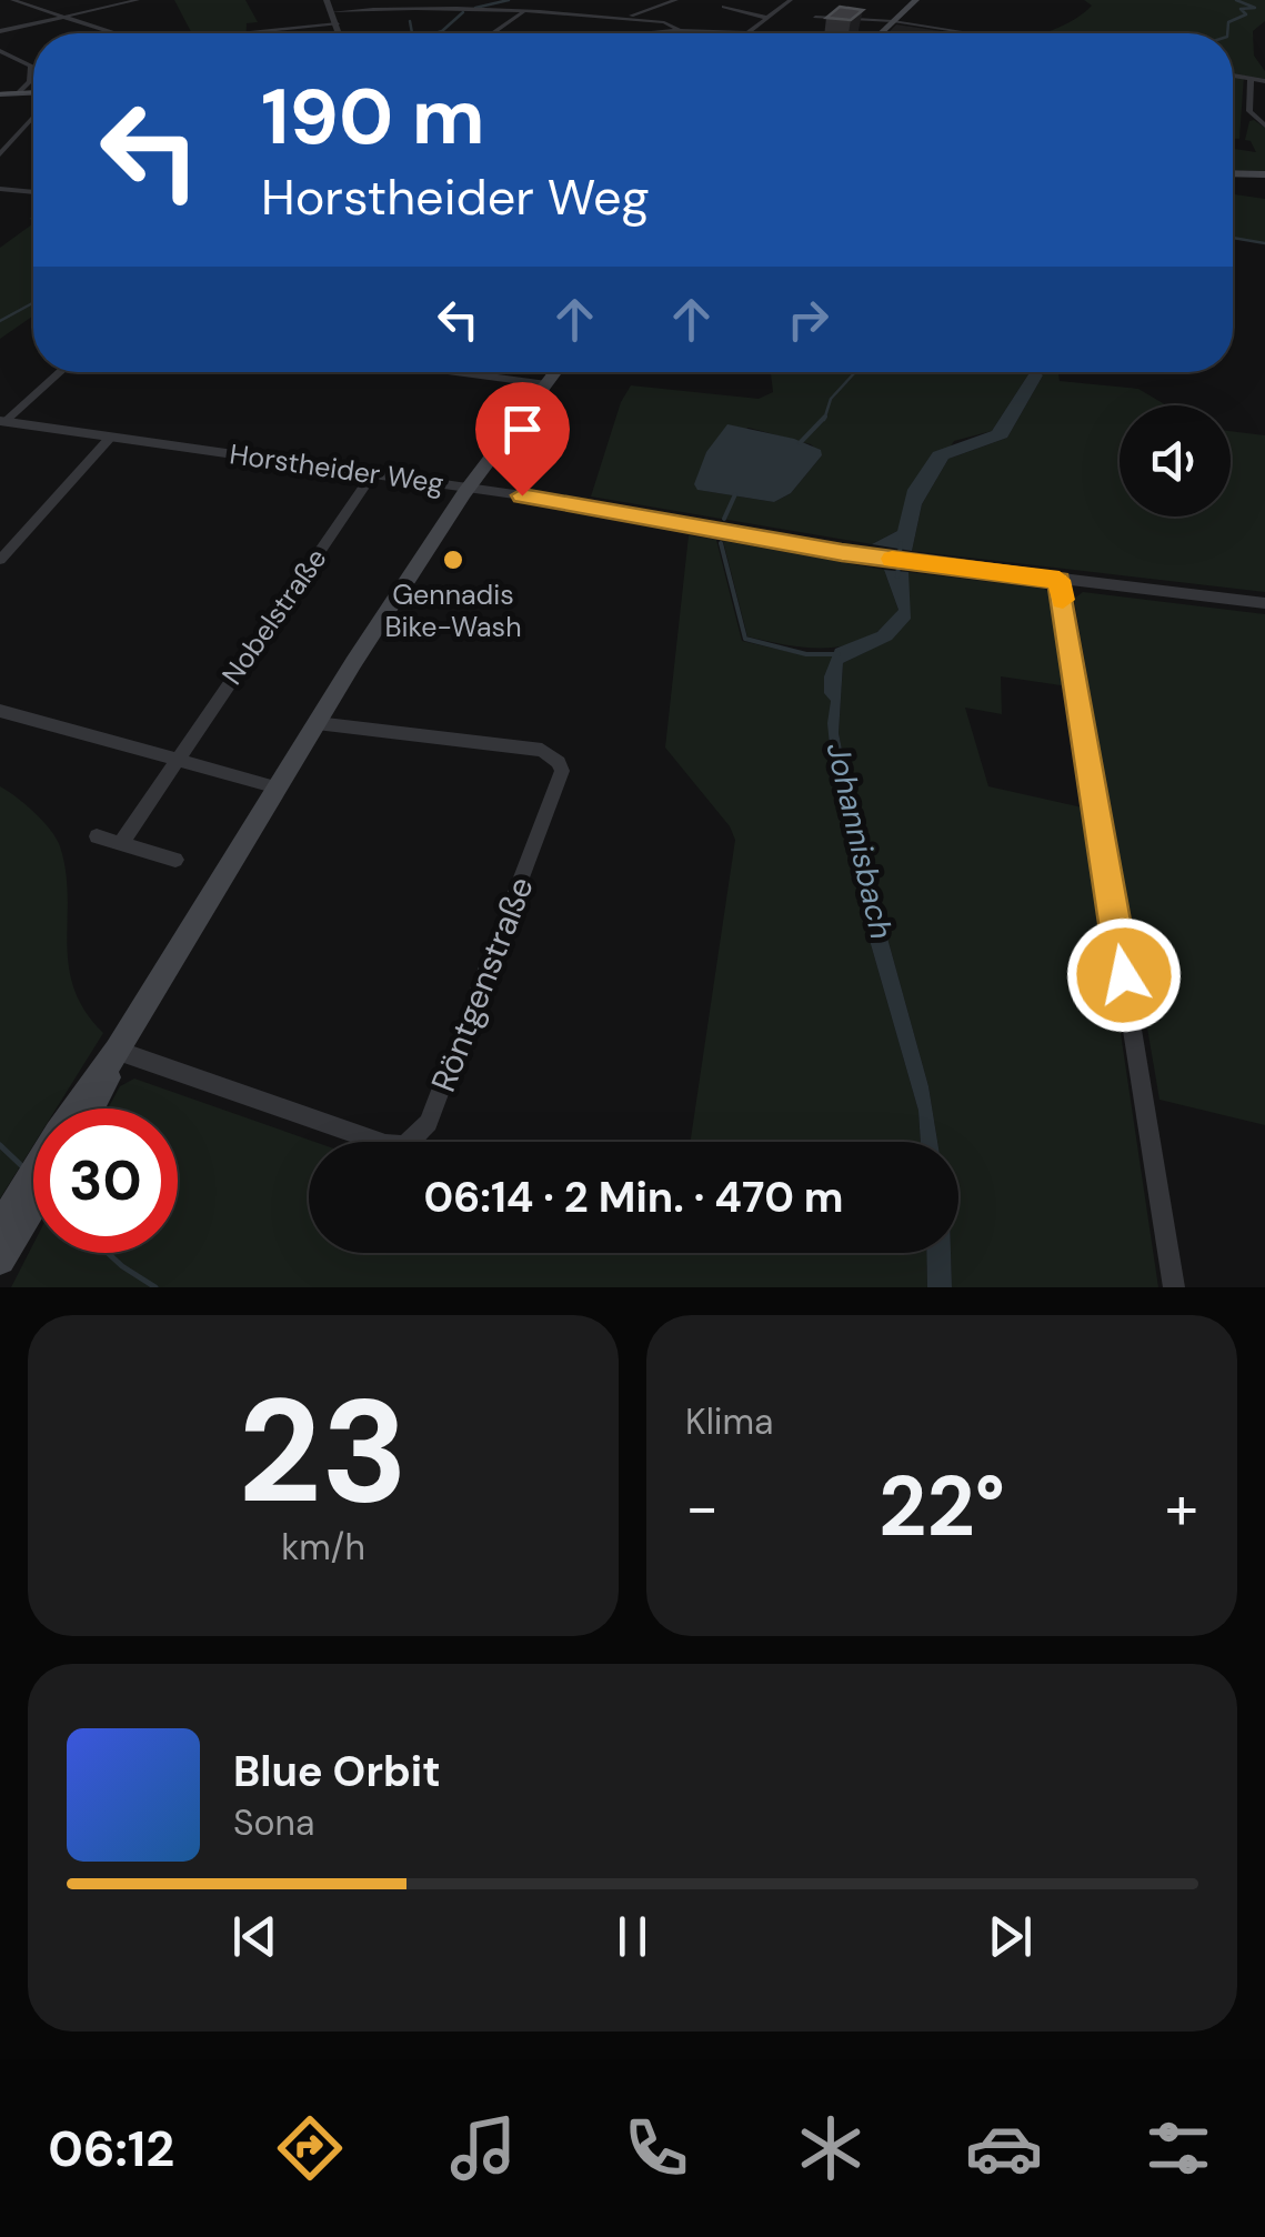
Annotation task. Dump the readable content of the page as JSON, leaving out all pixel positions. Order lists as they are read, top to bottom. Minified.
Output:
{"streets":{"street":["Horstheider Weg","Nobelstraße","Röntgenstraße"]},"crossings":[["Horstheider Weg","Nobelstraße"]],"water":["Johannisbach"],"places":["Gennadis Bike-Wash"],"page":{"turn":["190 m","Horstheider Weg"],"limit":"30","trip":"06:14 · 2 Min. · 470 m","tile":[["23","km/h"],"Klima"],"heat":["−","22°","+"],"song":["Blue Orbit","Sona"],"tabs":"06:12"}}
